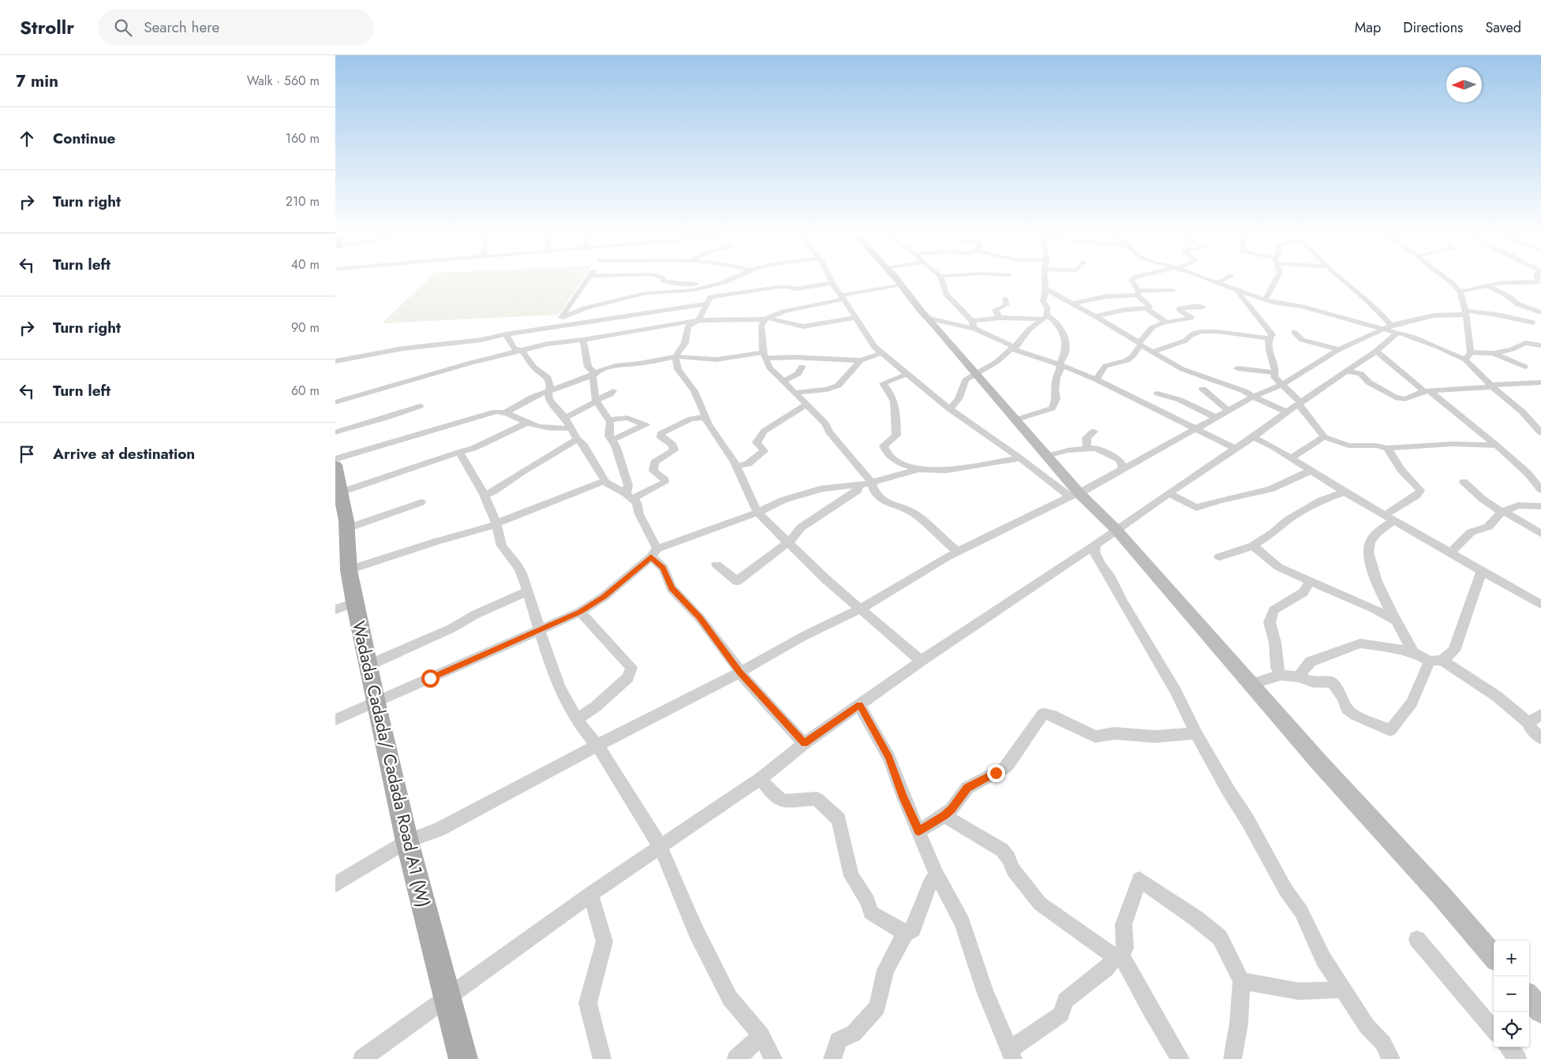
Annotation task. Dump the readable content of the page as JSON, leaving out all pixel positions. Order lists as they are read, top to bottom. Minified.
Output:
{"streets":{"main road":["Wadada Cadada/ Cadada Road A1 (W)"]},"north":"left","page":{"header":"Strollr","search":"Search here","nav":["Map","Directions","Saved"],"heading":["7 min","Walk · 560 m"],"list":[["Continue","160 m"],["Turn right","210 m"],["Turn left","40 m"],["Turn right","90 m"],["Turn left","60 m"],"Arrive at destination"],"map_buttons":["+","−"]}}
